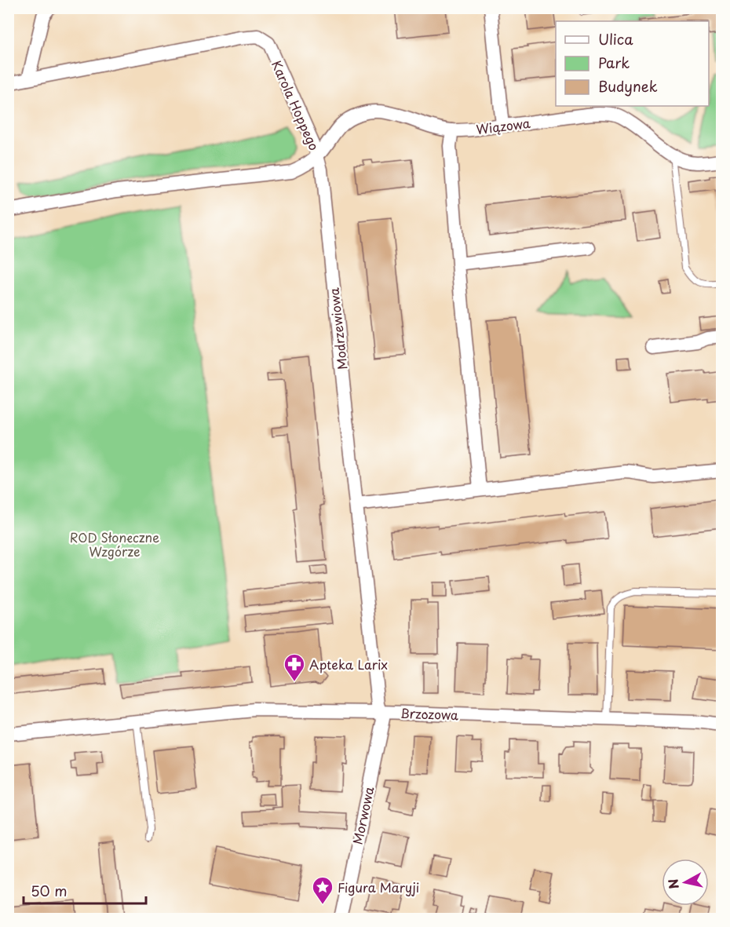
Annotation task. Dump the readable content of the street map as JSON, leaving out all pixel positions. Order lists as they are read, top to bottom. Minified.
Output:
{"streets":{"street":["Karola Hoppego","Wiązowa","Modrzewiowa","Brzozowa","Morwowa"]},"crossings":[["Karola Hoppego","Wiązowa"],["Karola Hoppego","Modrzewiowa"],["Wiązowa","Modrzewiowa"],["Modrzewiowa","Brzozowa"],["Modrzewiowa","Morwowa"],["Brzozowa","Morwowa"]],"parks":["ROD Słoneczne Wzgórze"],"places":{"pharmacy":["Apteka Larix"],"place":["Figura Maryji"]},"legend":["Ulica","Park","Budynek"],"scale_bar":"50 m","north":"left"}
